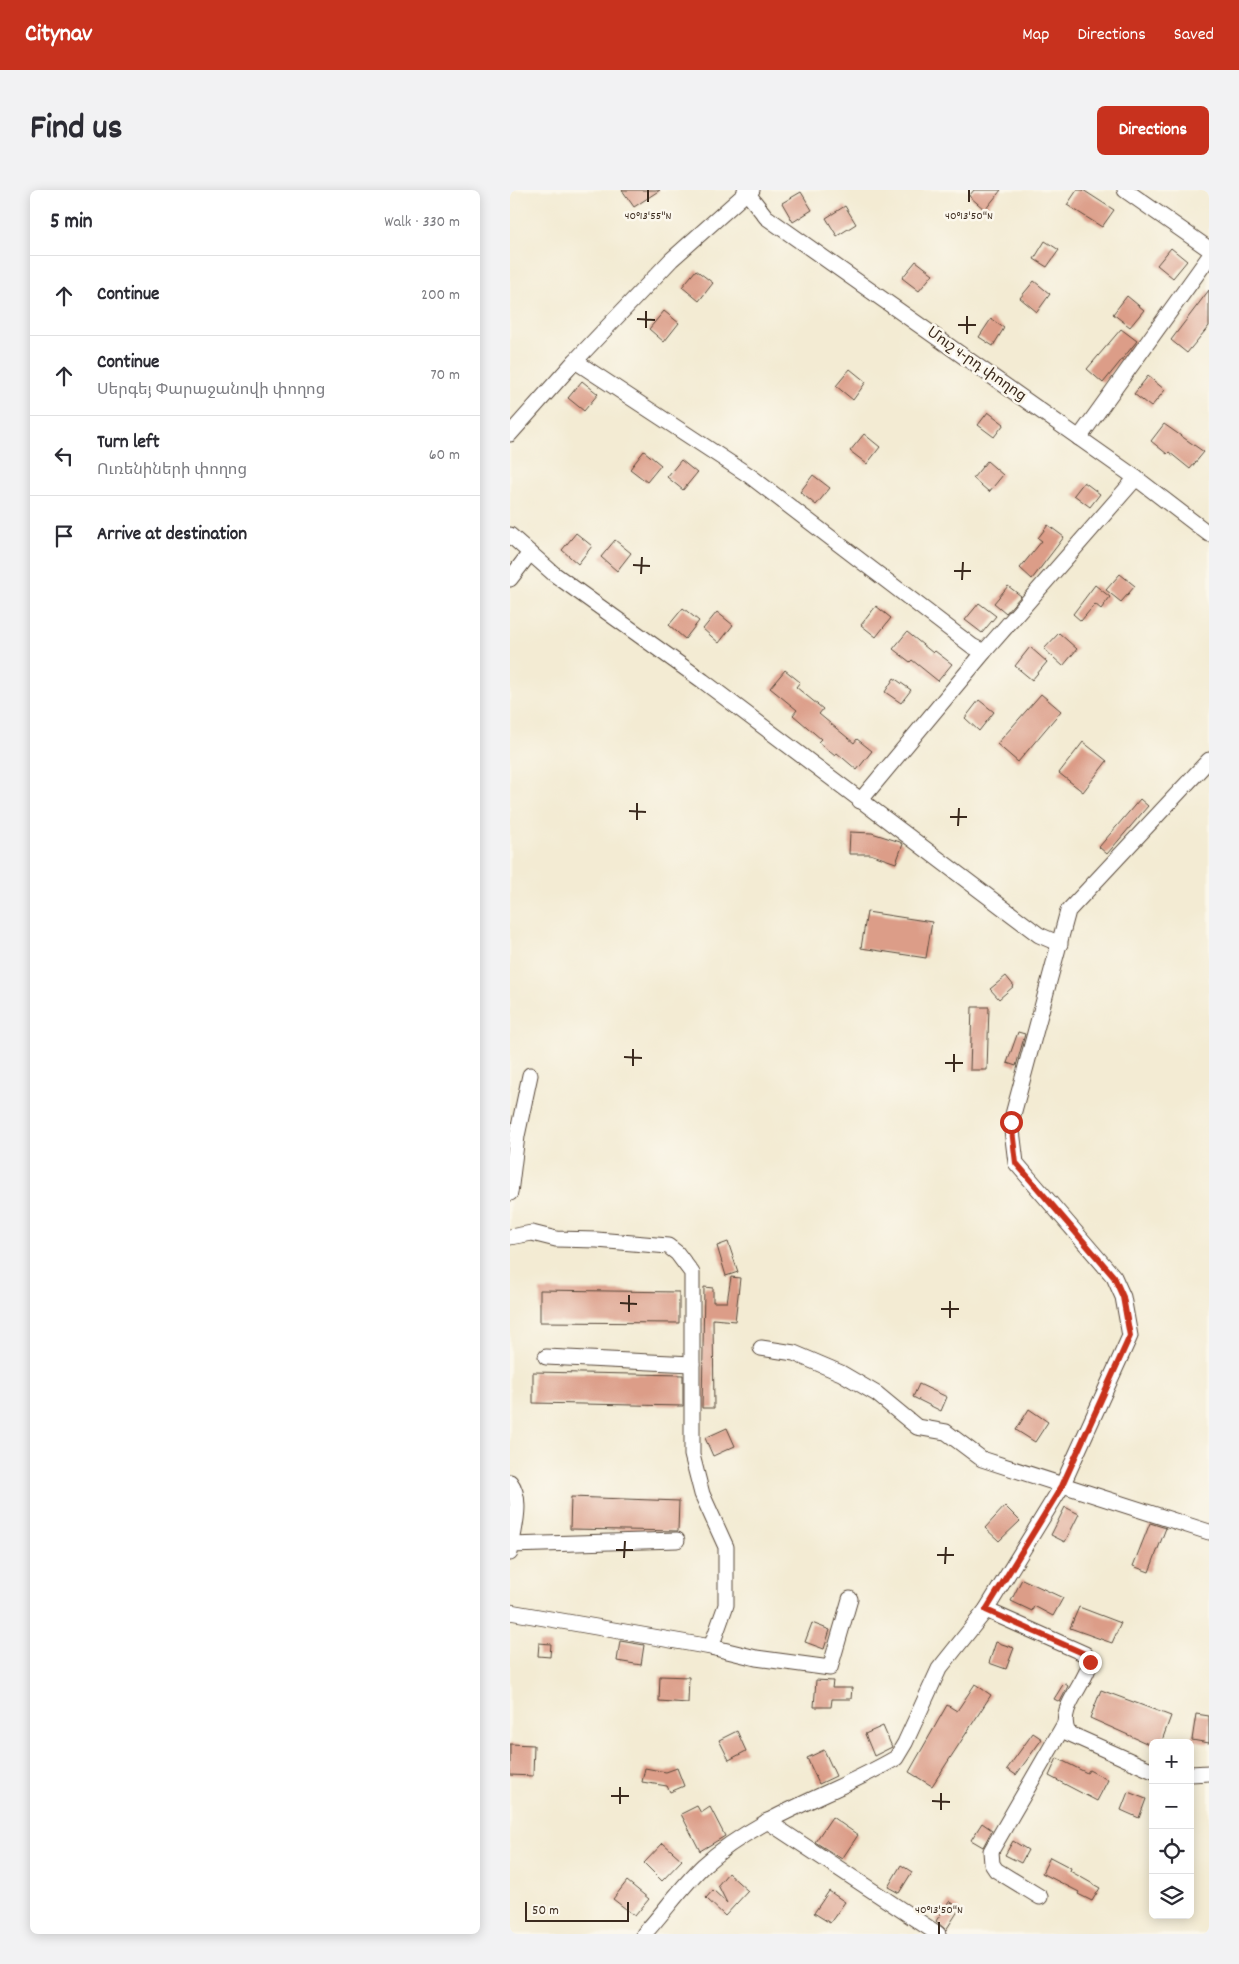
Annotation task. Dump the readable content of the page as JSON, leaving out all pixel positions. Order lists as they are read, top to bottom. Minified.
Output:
{"streets":{"street":["Մուշ 4-րդ փողոց"]},"scale_bar":"50 m","page":{"header":"Citynav","nav":["Map","Directions","Saved"],"title":"Find us","buttons":"Directions","heading":["5 min","Walk · 330 m"],"list":[["Continue","200 m"],["Continue","Սերգեյ Փարաջանովի փողոց","70 m"],["Turn left","Ուռենիների փողոց","60 m"],"Arrive at destination"],"map_buttons":["+","−"],"scale":"50 m"},"coordinates":["40°13'55\"N","40°13'50\"N"]}
